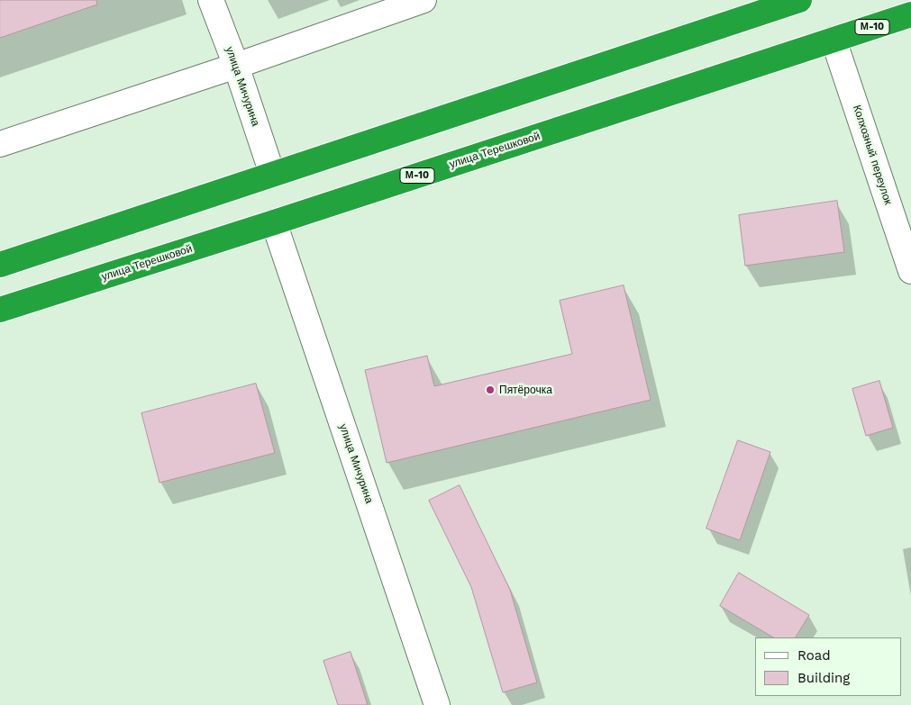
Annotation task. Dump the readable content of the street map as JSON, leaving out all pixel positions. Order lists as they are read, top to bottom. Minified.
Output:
{"streets":{"highway":["М-10","улица Терешковой"],"street":["улица Мичурина","Колхозный переулок"]},"crossings":[["улица Мичурина","улица Терешковой"],["улица Терешковой","Колхозный переулок"]],"places":["Пятёрочка"],"legend":["Road","Building"]}
